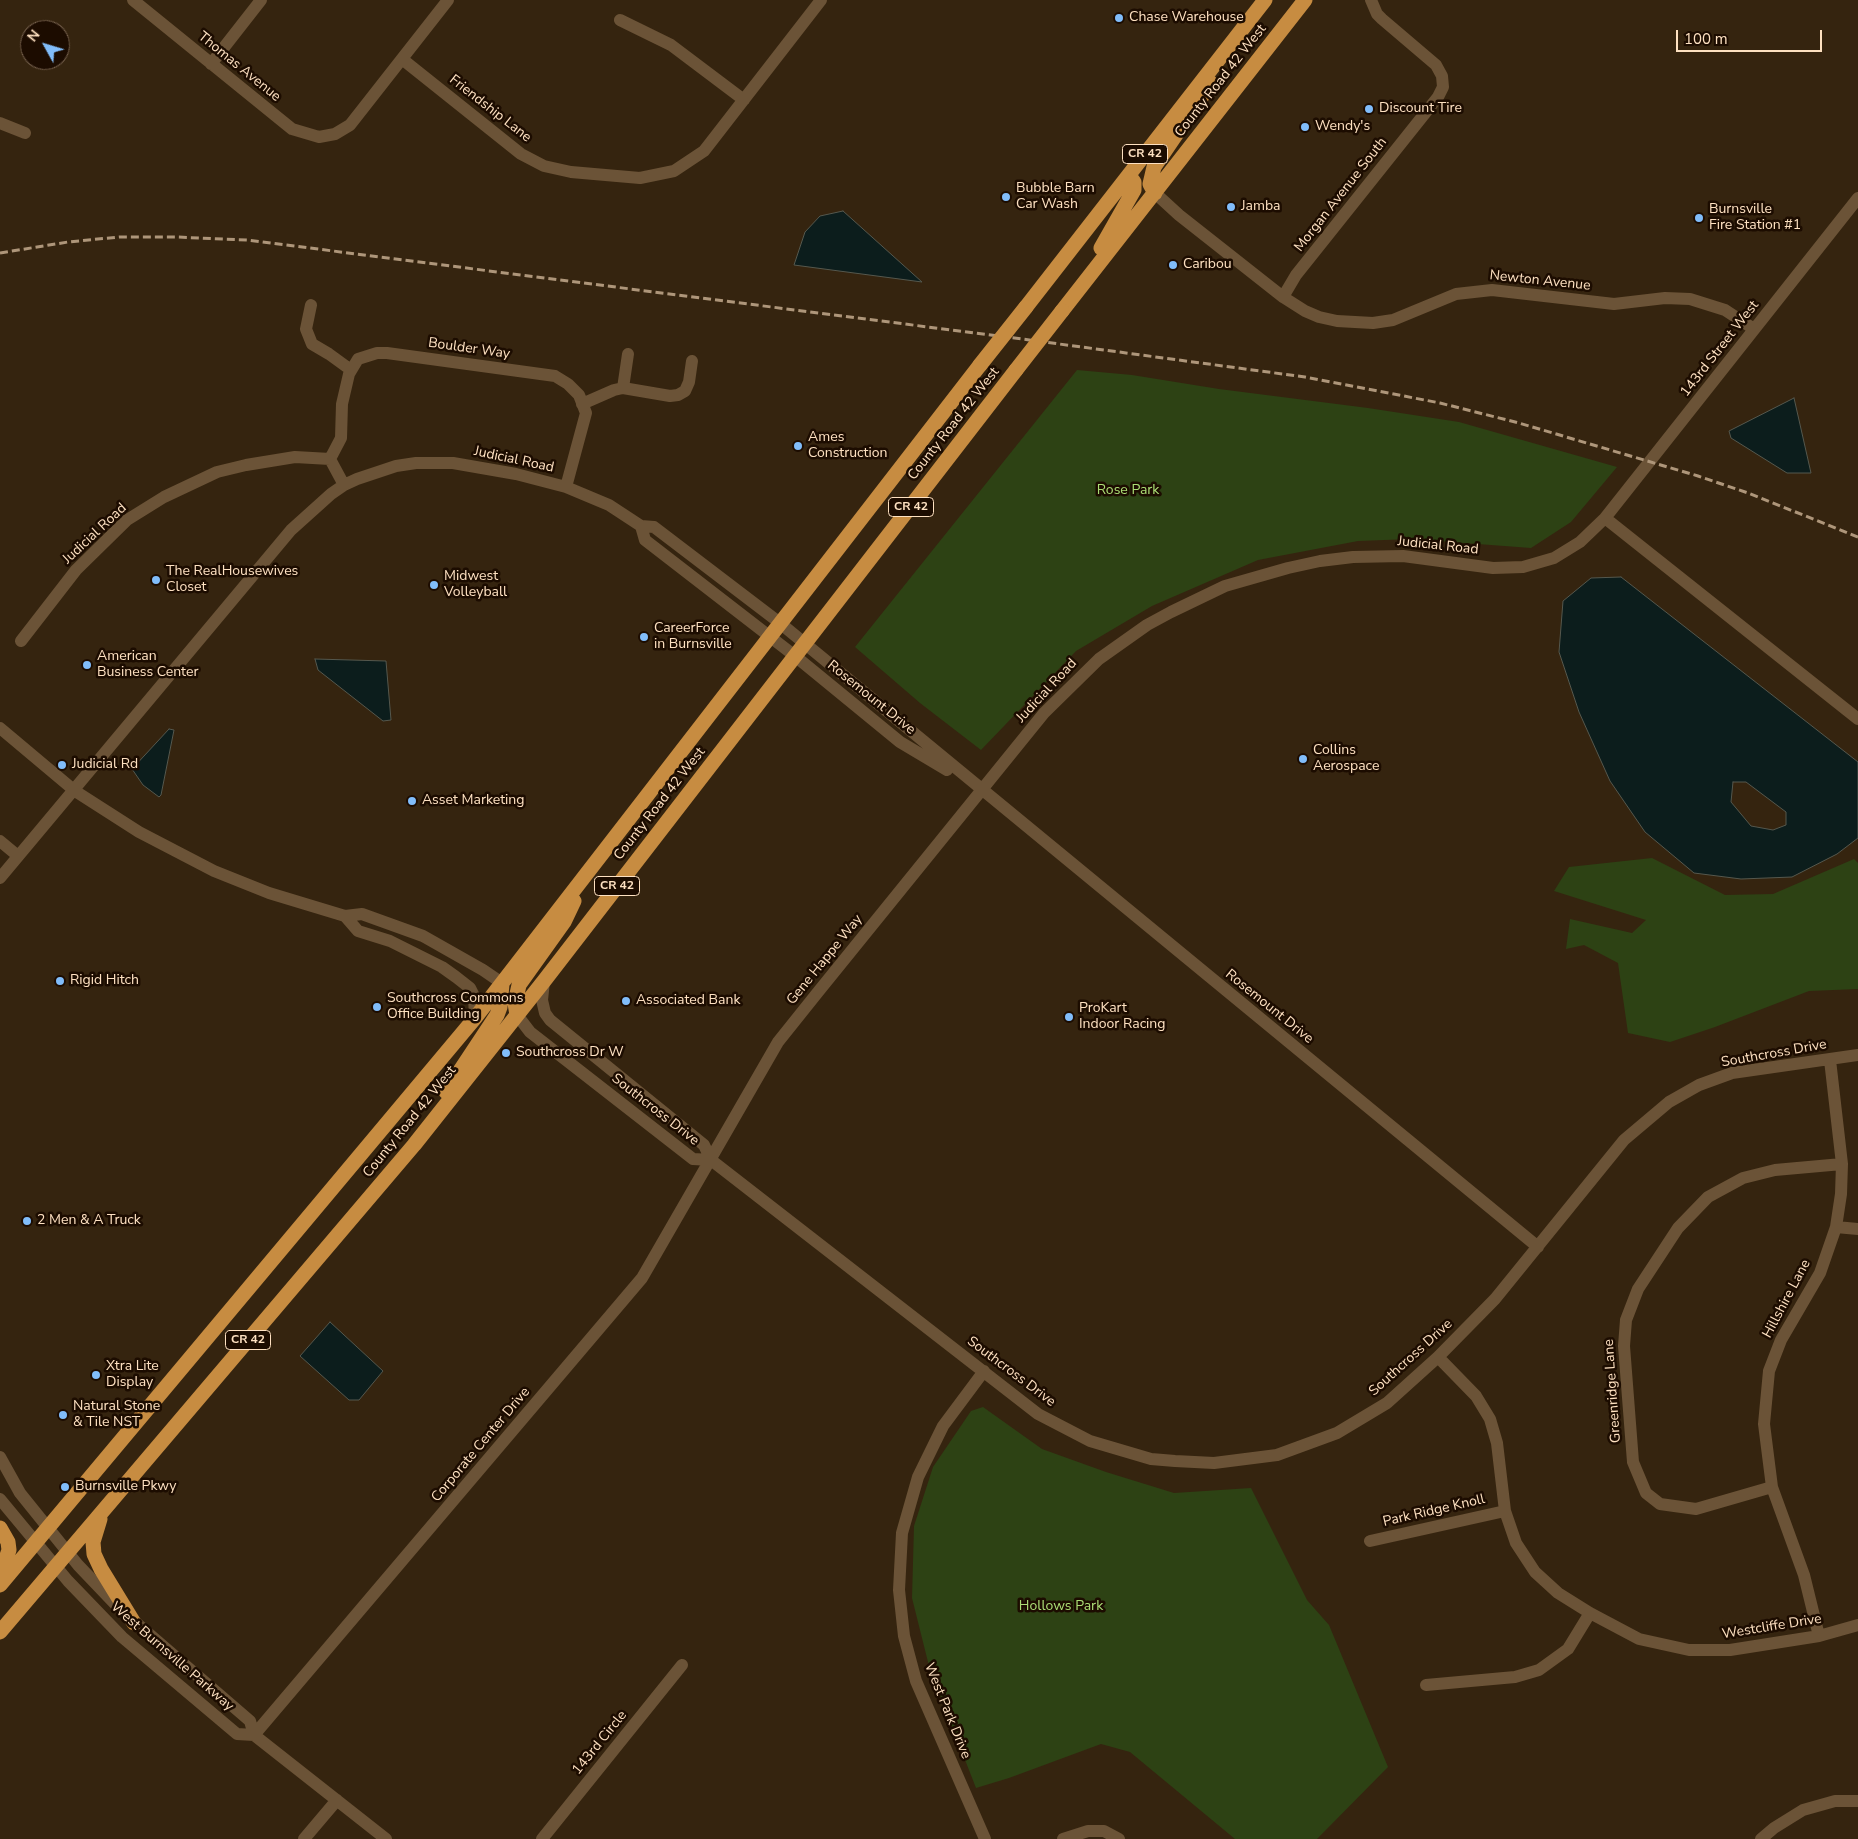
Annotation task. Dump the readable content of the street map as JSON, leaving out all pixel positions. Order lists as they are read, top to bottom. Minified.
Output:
{"streets":{"highway":["County Road 42 West","CR 42"],"street":["Thomas Avenue","Friendship Lane","Morgan Avenue South","Newton Avenue","Boulder Way","143rd Street West","Judicial Road","Rosemount Drive","Gene Happe Way","Southcross Drive","Hillshire Lane","Greenridge Lane","Corporate Center Drive","Park Ridge Knoll","Westcliffe Drive","West Burnsville Parkway","West Park Drive","143rd Circle"]},"crossings":[["Thomas Avenue","Friendship Lane"],["County Road 42 West","Newton Avenue"],["County Road 42 West","Judicial Road"],["County Road 42 West","Rosemount Drive"],["County Road 42 West","Southcross Drive"],["County Road 42 West","West Burnsville Parkway"],["Morgan Avenue South","Newton Avenue"],["Newton Avenue","143rd Street West"],["143rd Street West","Judicial Road"],["Judicial Road","Rosemount Drive"],["Judicial Road","Gene Happe Way"],["Rosemount Drive","Gene Happe Way"],["Rosemount Drive","Southcross Drive"],["Gene Happe Way","Southcross Drive"],["Gene Happe Way","Corporate Center Drive"],["Southcross Drive","Hillshire Lane"],["Southcross Drive","Corporate Center Drive"],["Southcross Drive","Westcliffe Drive"],["Southcross Drive","West Park Drive"],["Hillshire Lane","Greenridge Lane"],["Hillshire Lane","Westcliffe Drive"],["Corporate Center Drive","West Burnsville Parkway"],["Park Ridge Knoll","Westcliffe Drive"]],"parks":["Rose Park","Hollows Park"],"places":["Chase Warehouse","Discount Tire","Wendy's","Bubble Barn Car Wash","Jamba","Burnsville Fire Station #1","Caribou","Ames Construction","The RealHousewives Closet","Midwest Volleyball","CareerForce in Burnsville","American Business Center","Collins Aerospace","Judicial Rd","Asset Marketing","Rigid Hitch","Associated Bank","Southcross Commons Office Building","ProKart Indoor Racing","Southcross Dr W","2 Men & A Truck","Xtra Lite Display","Natural Stone & Tile NST","Burnsville Pkwy"],"scale_bar":"100 m","north":"top left"}
